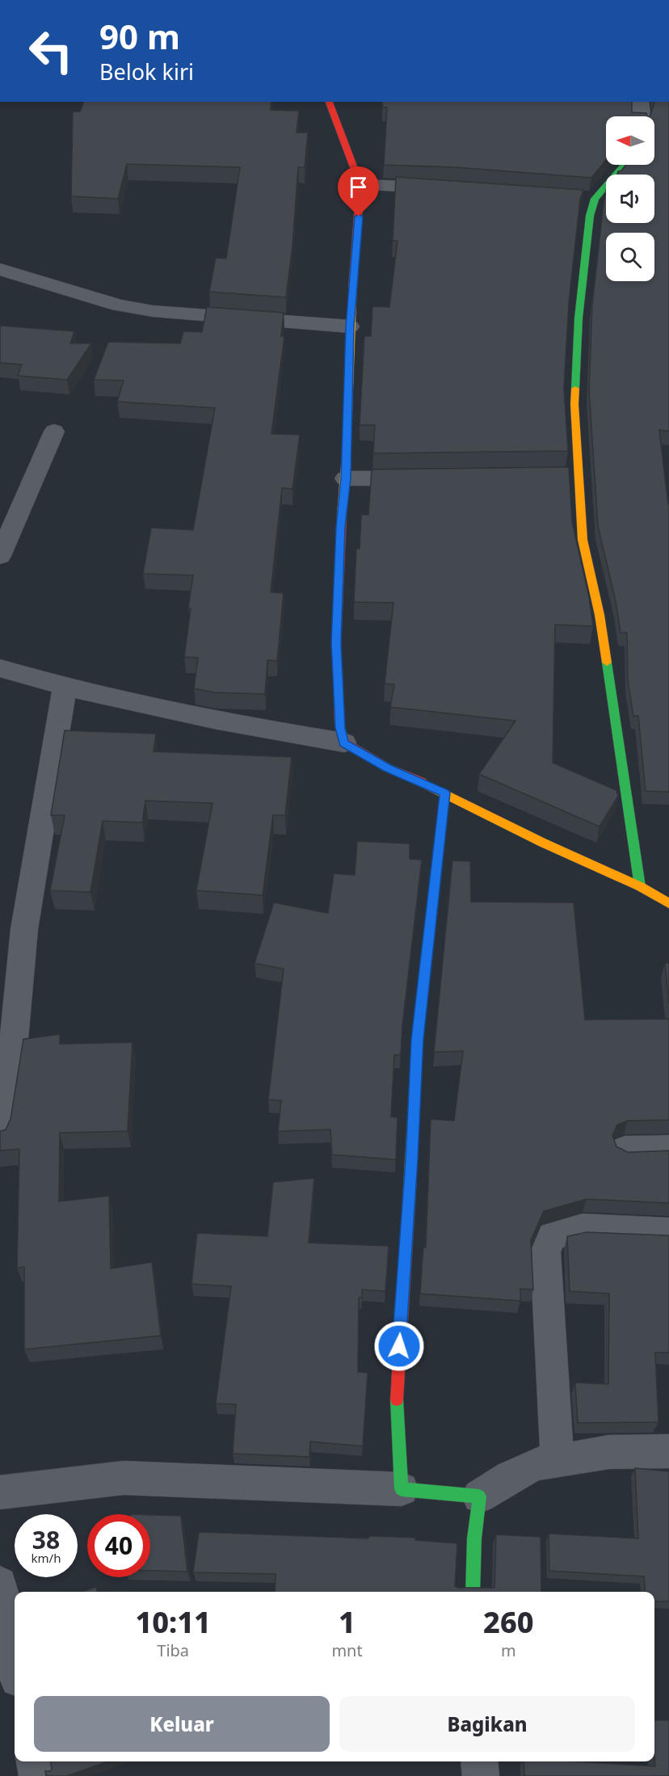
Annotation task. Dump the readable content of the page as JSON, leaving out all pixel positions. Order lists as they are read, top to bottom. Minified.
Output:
{"north":"left","page":{"turn":["90 m","Belok kiri"],"speed":"38 km/h","limit":"40","eta":["10:11","Tiba","1","mnt","260","m"],"buttons":["Keluar","Bagikan"]}}
